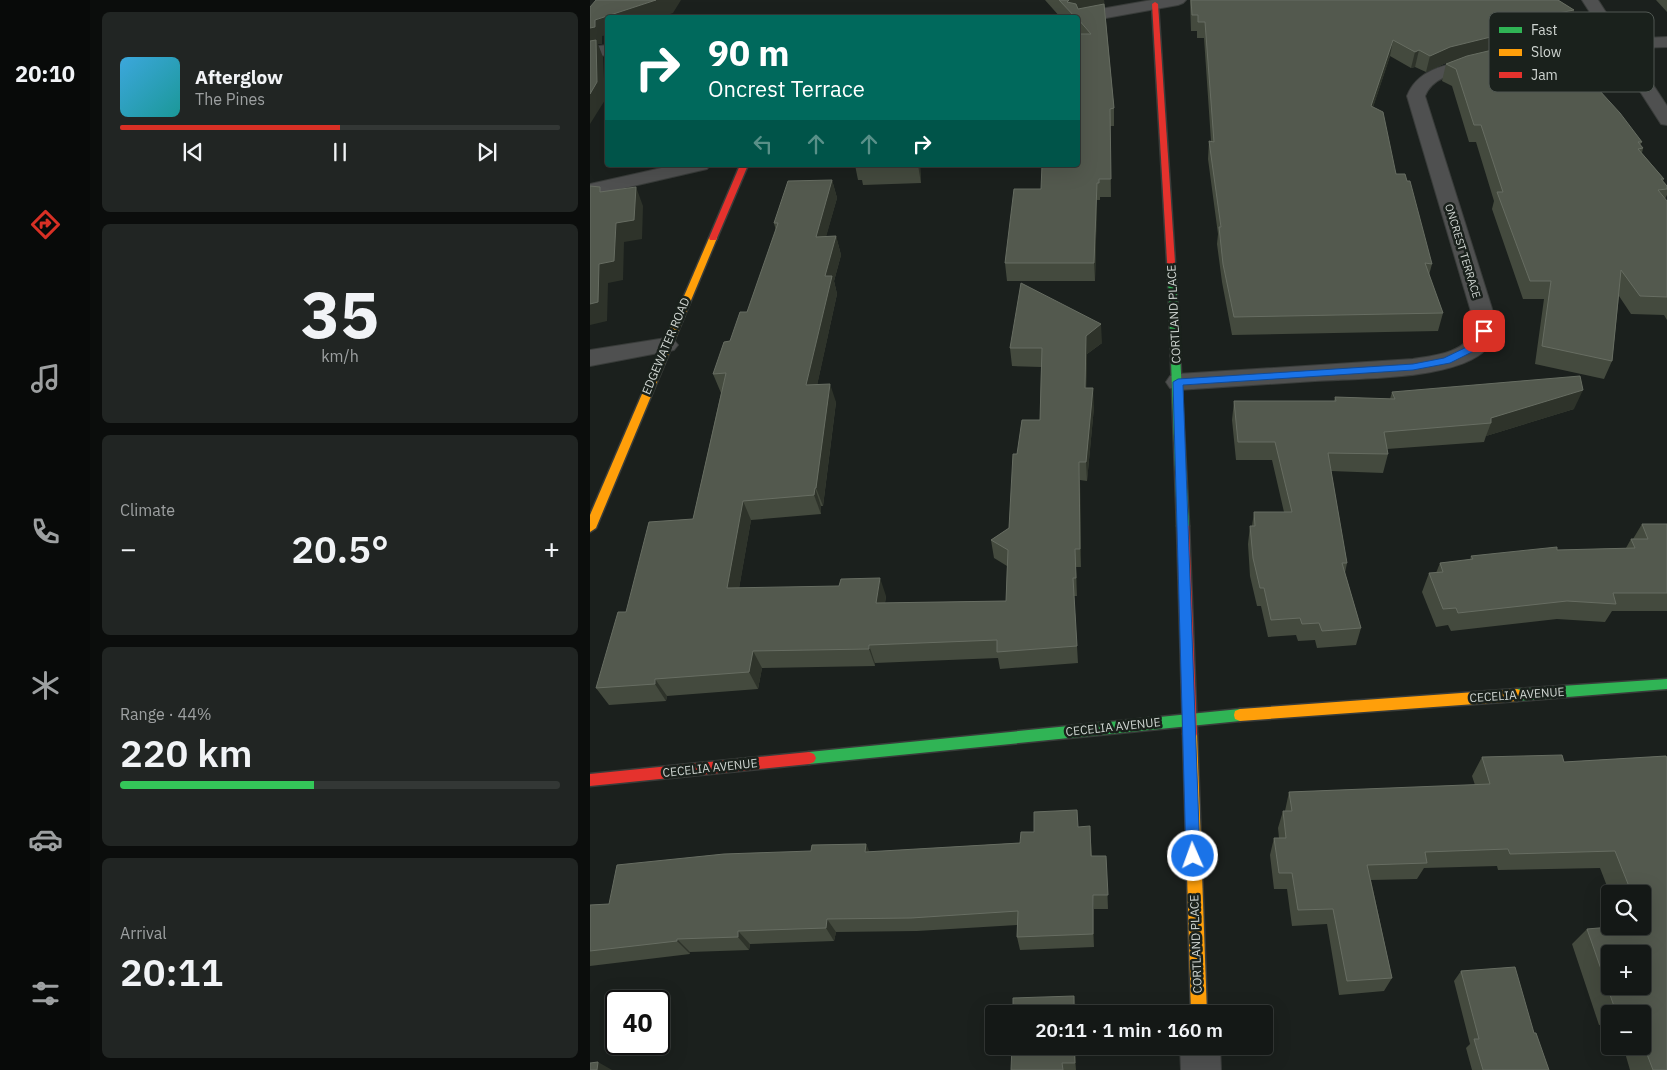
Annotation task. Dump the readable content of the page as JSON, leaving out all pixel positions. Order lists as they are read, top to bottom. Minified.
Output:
{"streets":{"street":["ONCREST TERRACE","CORTLAND PLACE","EDGEWATER ROAD","CECELIA AVENUE"]},"crossings":[["ONCREST TERRACE","CORTLAND PLACE"],["CORTLAND PLACE","CECELIA AVENUE"]],"legend":["Fast","Slow","Jam"],"page":{"tabs":"20:10","turn":["90 m","Oncrest Terrace"],"song":["Afterglow","The Pines"],"tile":[["35","km/h"],"Climate",["Range · 44%","220 km"],["Arrival","20:11"]],"heat":["−","20.5°","+"],"map_buttons":["+","−"],"limit":"40","trip":"20:11 · 1 min · 160 m"}}
